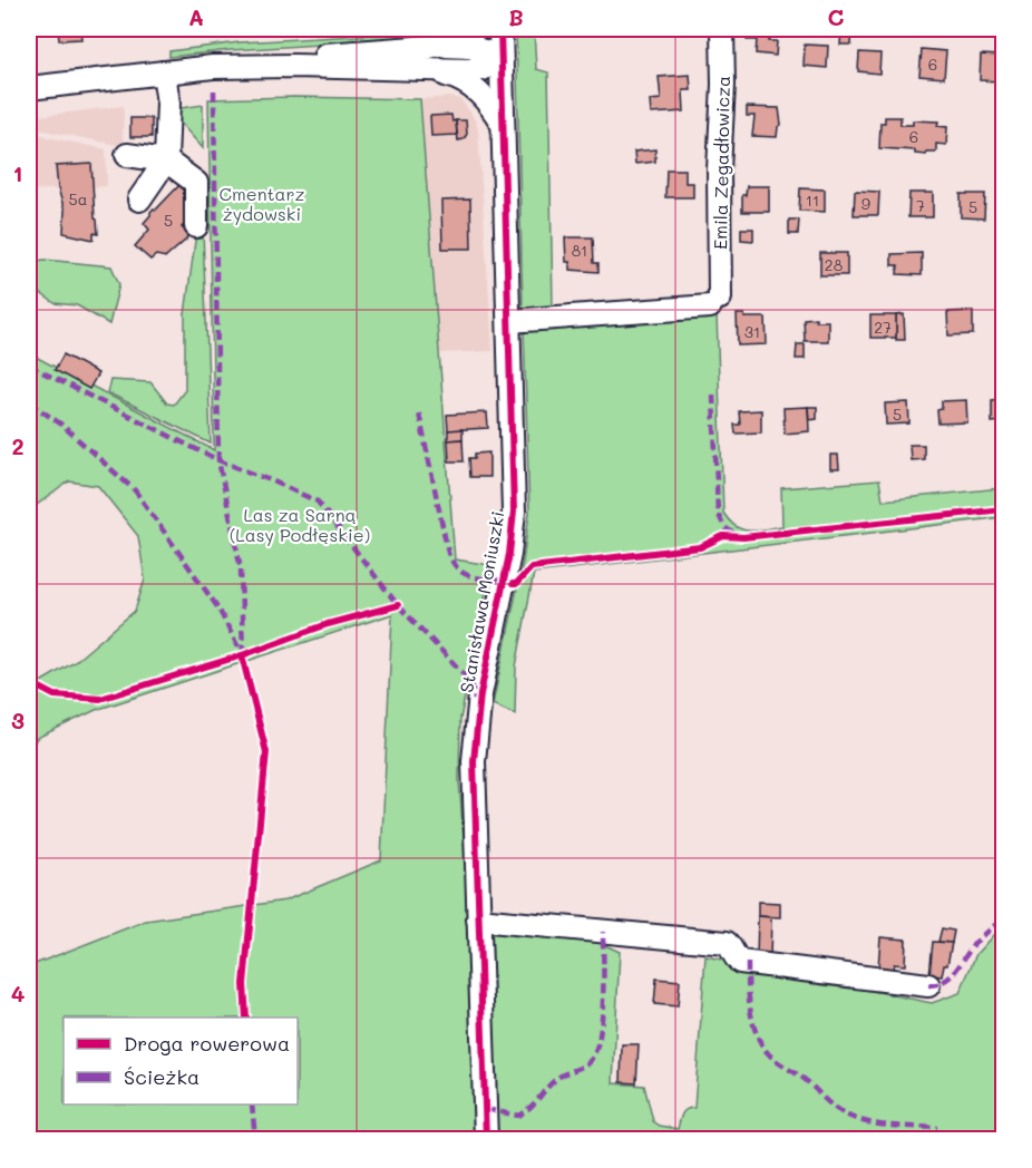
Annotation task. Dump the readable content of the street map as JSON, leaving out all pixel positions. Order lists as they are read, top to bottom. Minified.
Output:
{"streets":{"street":["Emila Zegadłowicza","Stanisława Moniuszki"]},"crossings":[["Emila Zegadłowicza","Stanisława Moniuszki"]],"parks":["Cmentarz żydowski","Las za Sarną (Lasy Podłęskie)"],"house_numbers":["6","6","5a","11","9","7","5","5","81","28","27","31","5"],"legend":["Droga rowerowa","Ścieżka"],"grid":{"columns":["A","B","C"],"rows":["1","2","3","4"]}}
